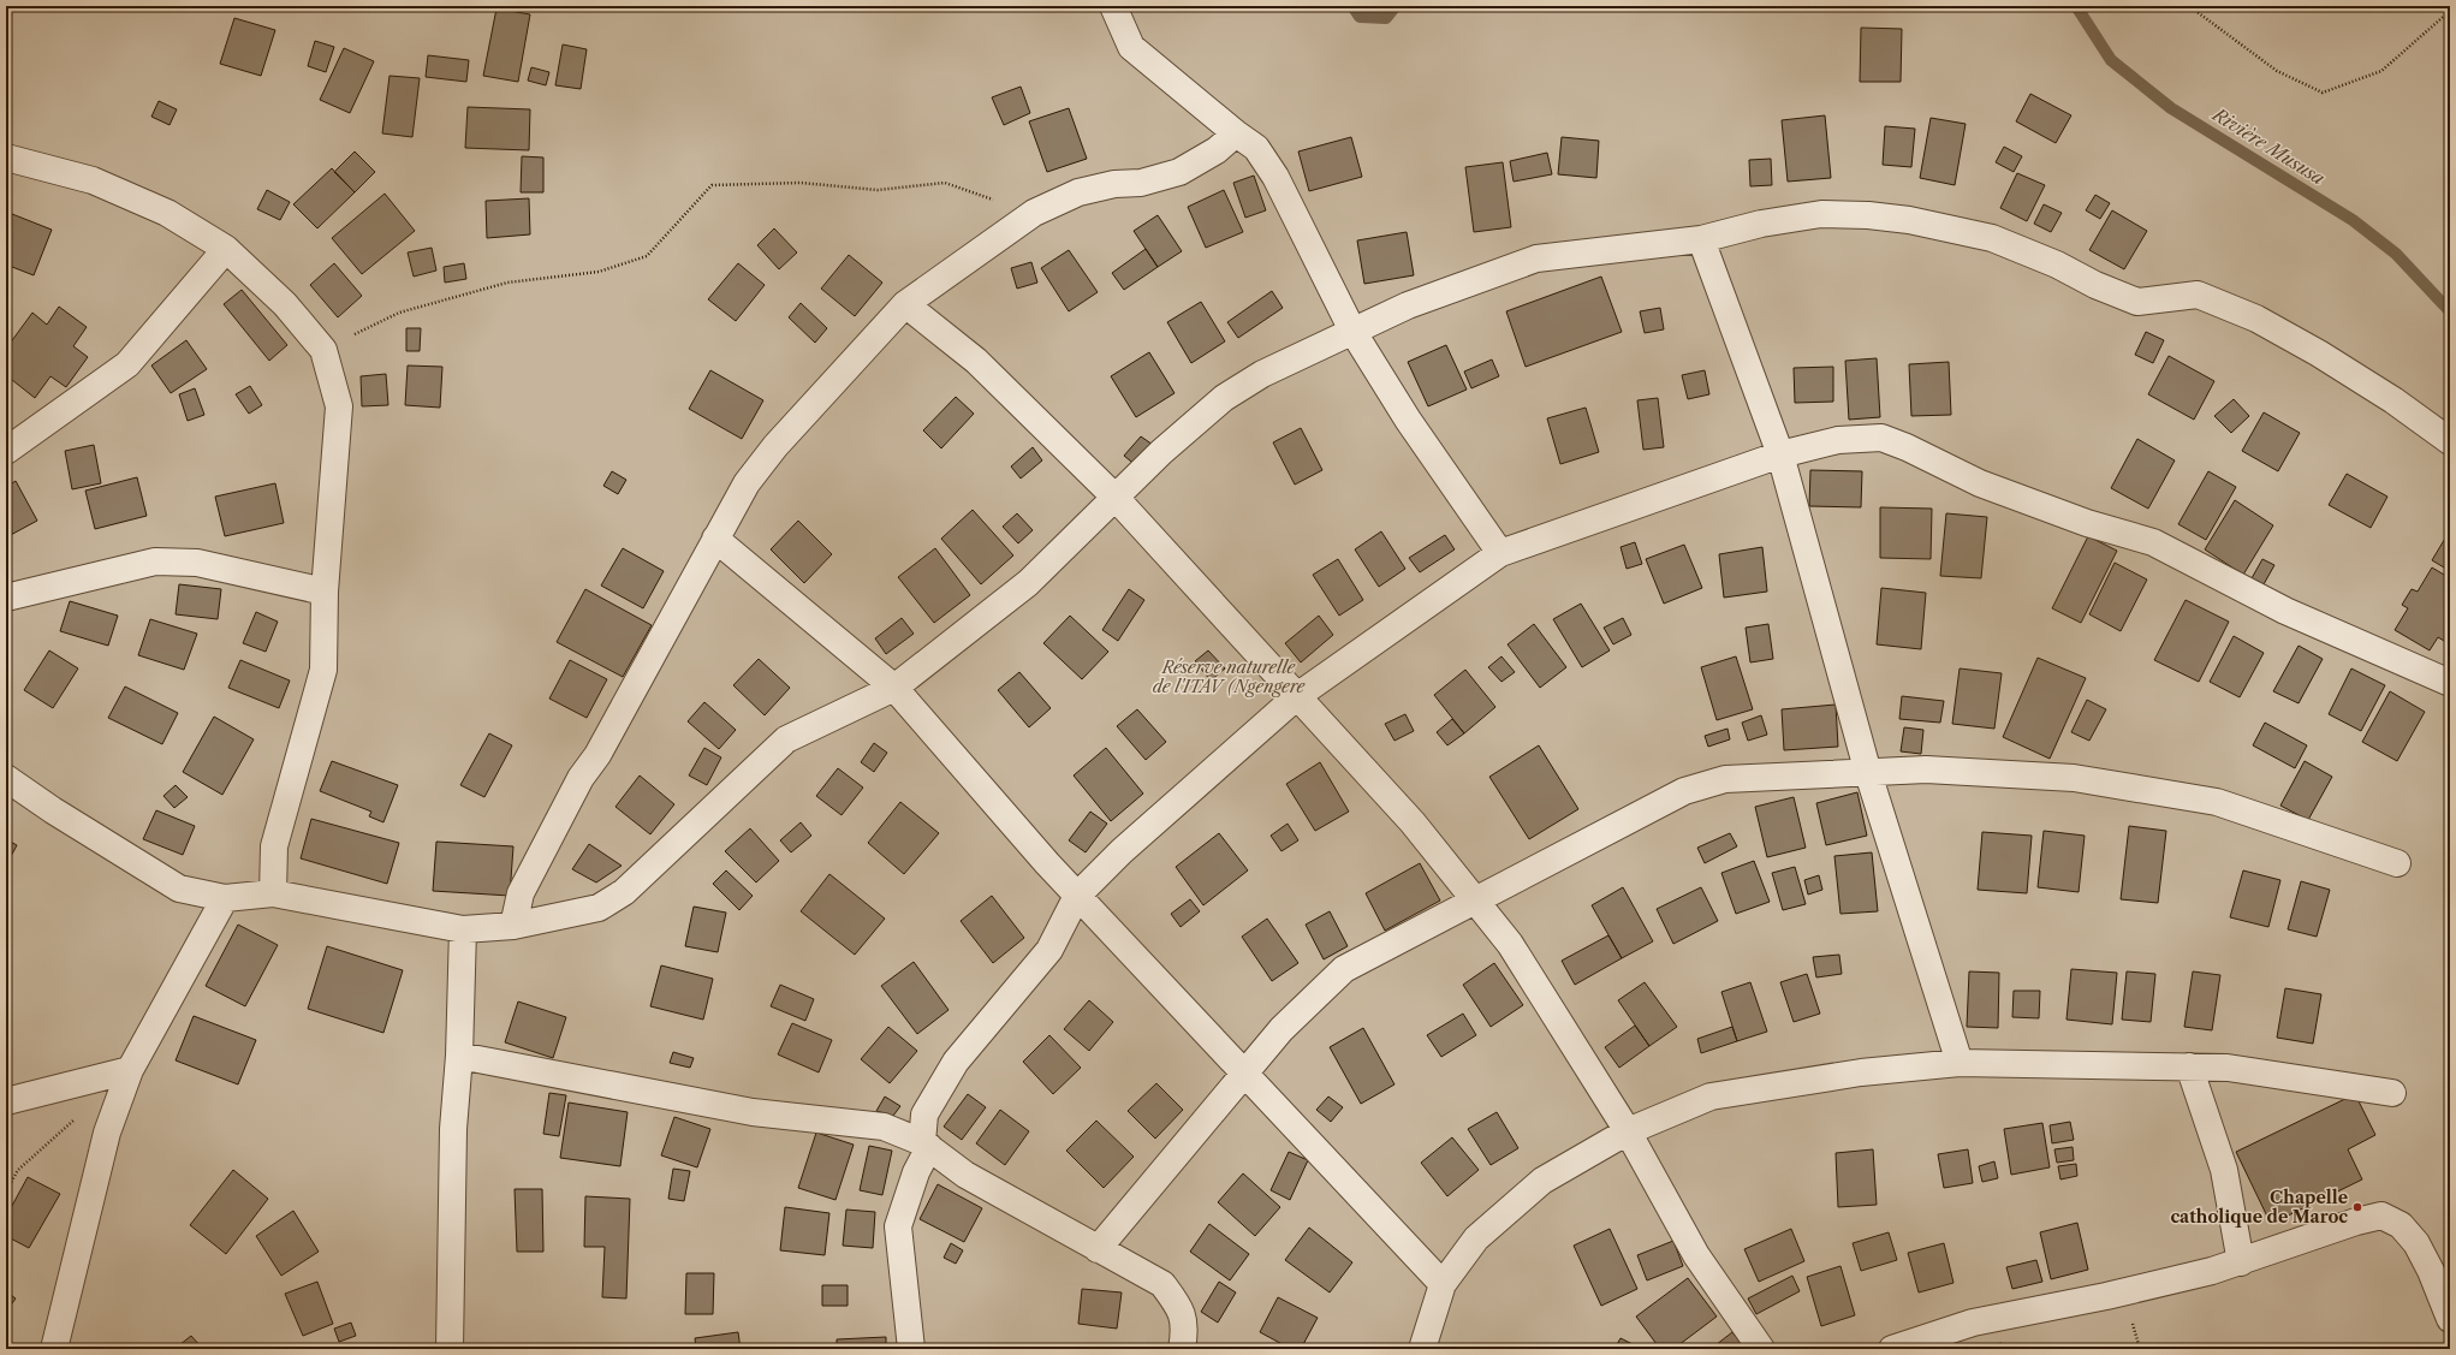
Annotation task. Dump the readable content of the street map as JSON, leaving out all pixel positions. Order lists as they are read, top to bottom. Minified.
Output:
{"water":["Rivière Mususa"],"parks":["Réserve naturelle de l'ITAV (Ngengere"],"places":["Chapelle catholique de Maroc"]}
